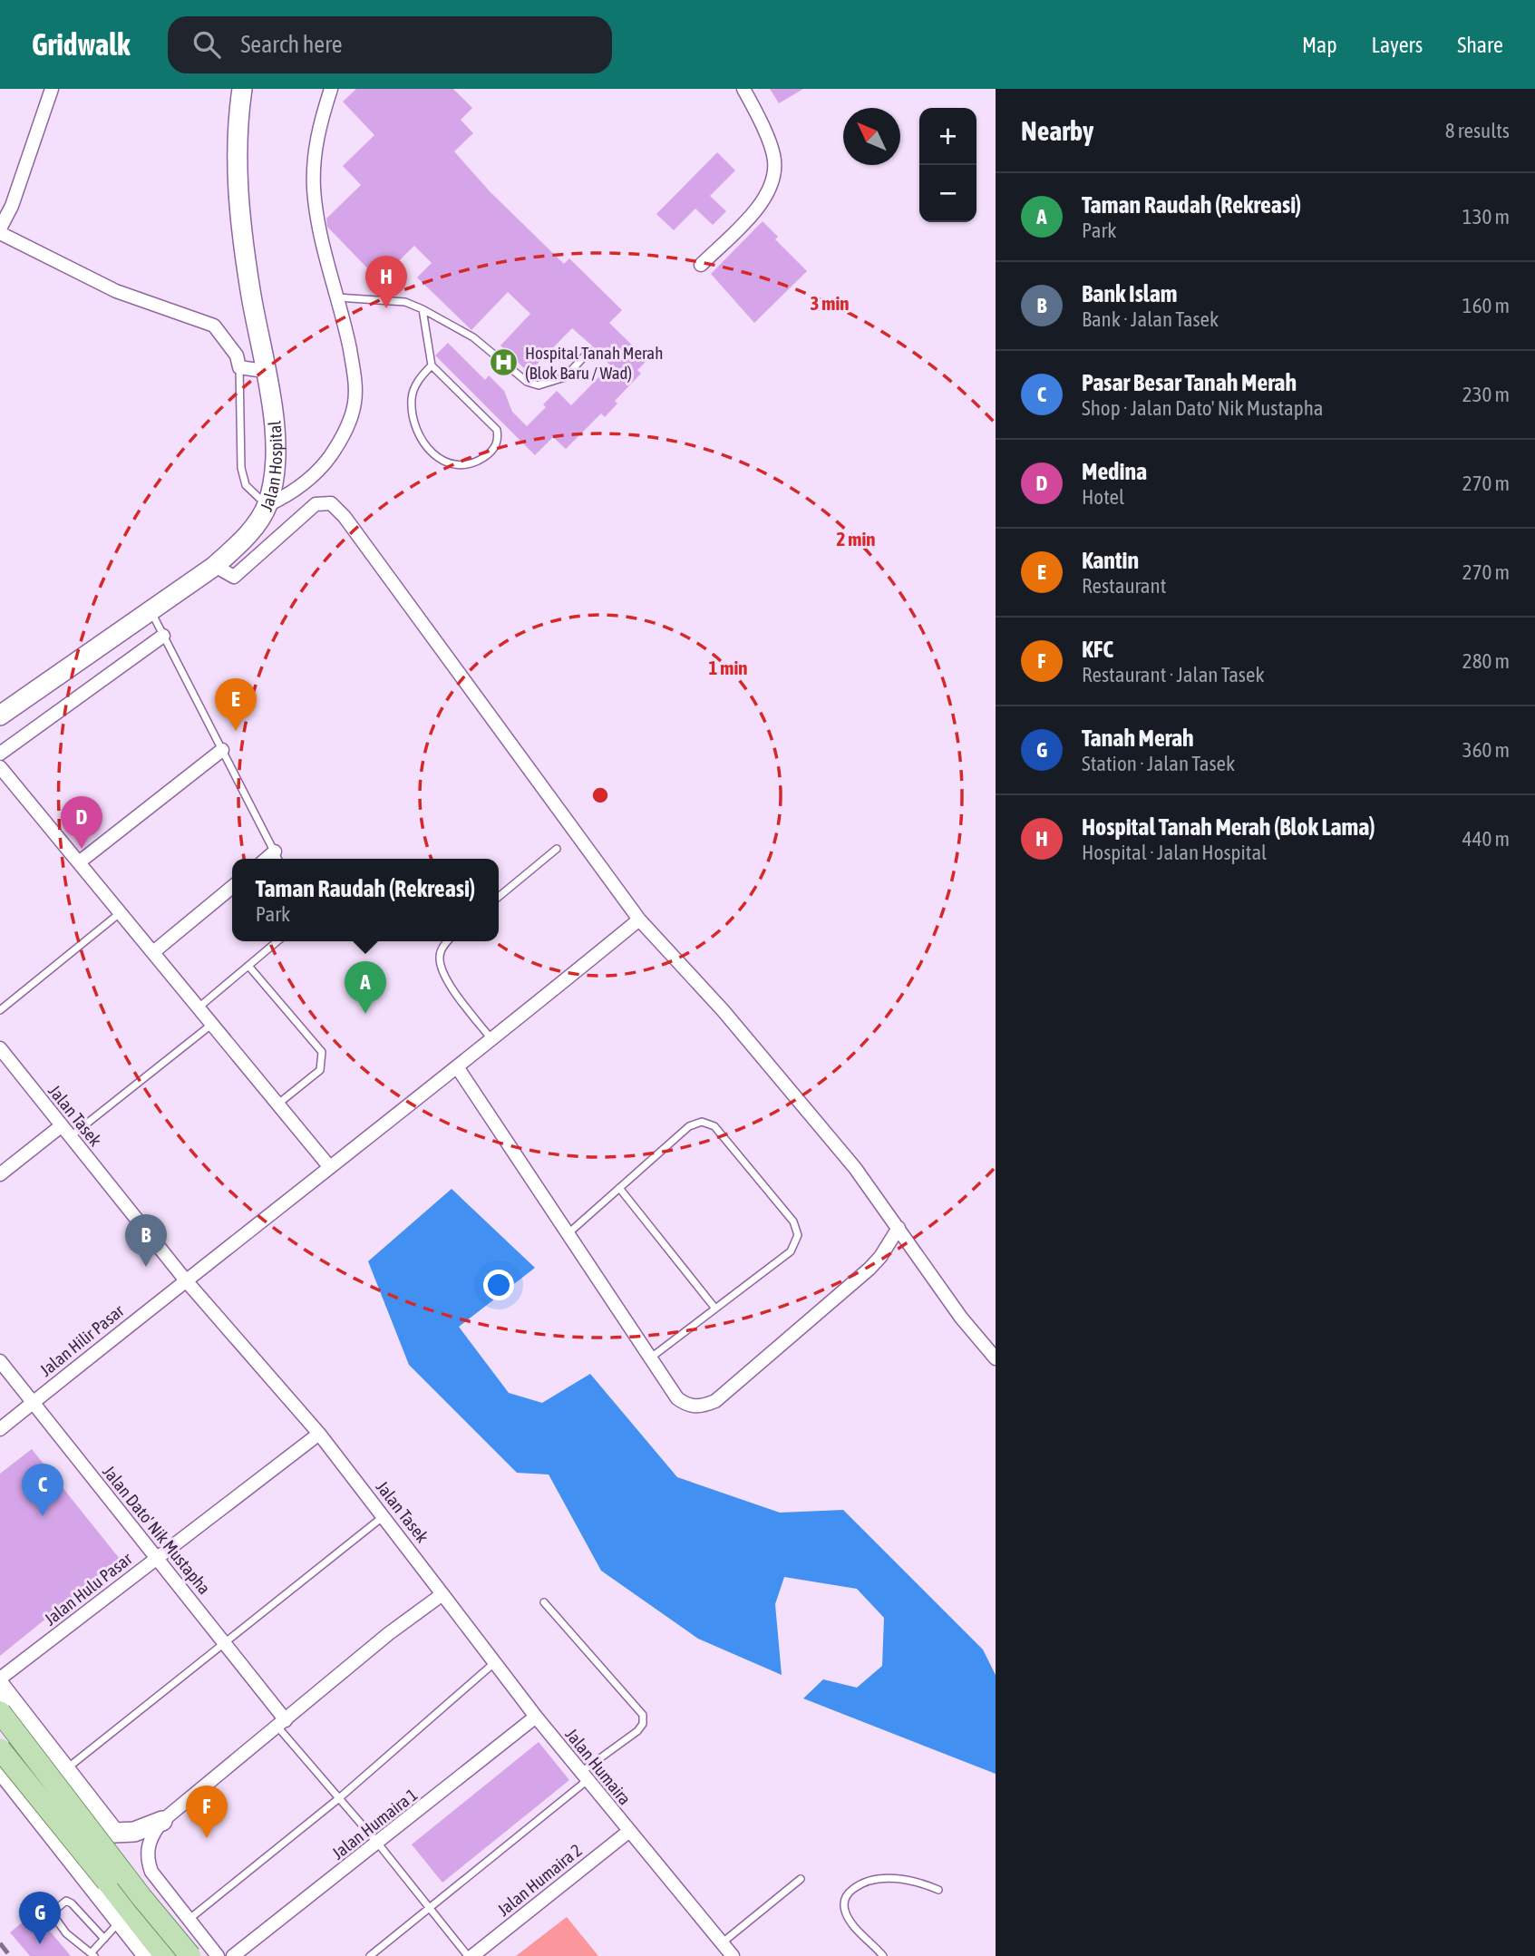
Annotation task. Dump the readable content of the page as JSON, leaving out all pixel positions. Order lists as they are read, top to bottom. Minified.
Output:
{"streets":{"main road":["Jalan Hospital"],"street":["Jalan Tasek","Jalan Hilir Pasar","Jalan Dato' Nik Mustapha","Jalan Hulu Pasar","Jalan Humaira","Jalan Humaira 1","Jalan Humaira 2"]},"crossings":[["Jalan Tasek","Jalan Hilir Pasar"],["Jalan Tasek","Jalan Hulu Pasar"],["Jalan Tasek","Jalan Humaira"],["Jalan Hilir Pasar","Jalan Dato' Nik Mustapha"],["Jalan Dato' Nik Mustapha","Jalan Hulu Pasar"],["Jalan Humaira","Jalan Humaira 1"],["Jalan Humaira","Jalan Humaira 2"]],"places":{"hospital":["Hospital Tanah Merah (Blok Baru / Wad)"]},"north":"top left","page":{"header":"Gridwalk","search":"Search here","nav":["Map","Layers","Share"],"heading":["Nearby","8 results"],"map_buttons":["+","−"],"list":[{"mark":"A","name":"Taman Raudah (Rekreasi)","note":"Park","value":"130 m"},{"mark":"B","name":"Bank Islam","note":"Bank · Jalan Tasek","value":"160 m"},{"mark":"C","name":"Pasar Besar Tanah Merah","note":"Shop · Jalan Dato' Nik Mustapha","value":"230 m"},{"mark":"D","name":"Medina","note":"Hotel","value":"270 m"},{"mark":"E","name":"Kantin","note":"Restaurant","value":"270 m"},{"mark":"F","name":"KFC","note":"Restaurant · Jalan Tasek","value":"280 m"},{"mark":"G","name":"Tanah Merah","note":"Station · Jalan Tasek","value":"360 m"},{"mark":"H","name":"Hospital Tanah Merah (Blok Lama)","note":"Hospital · Jalan Hospital","value":"440 m"}],"pins":["H","E","D","A","B","C","F","G"],"popup":["Taman Raudah (Rekreasi)","Park"]},"rings":["3 min","2 min","1 min"]}
